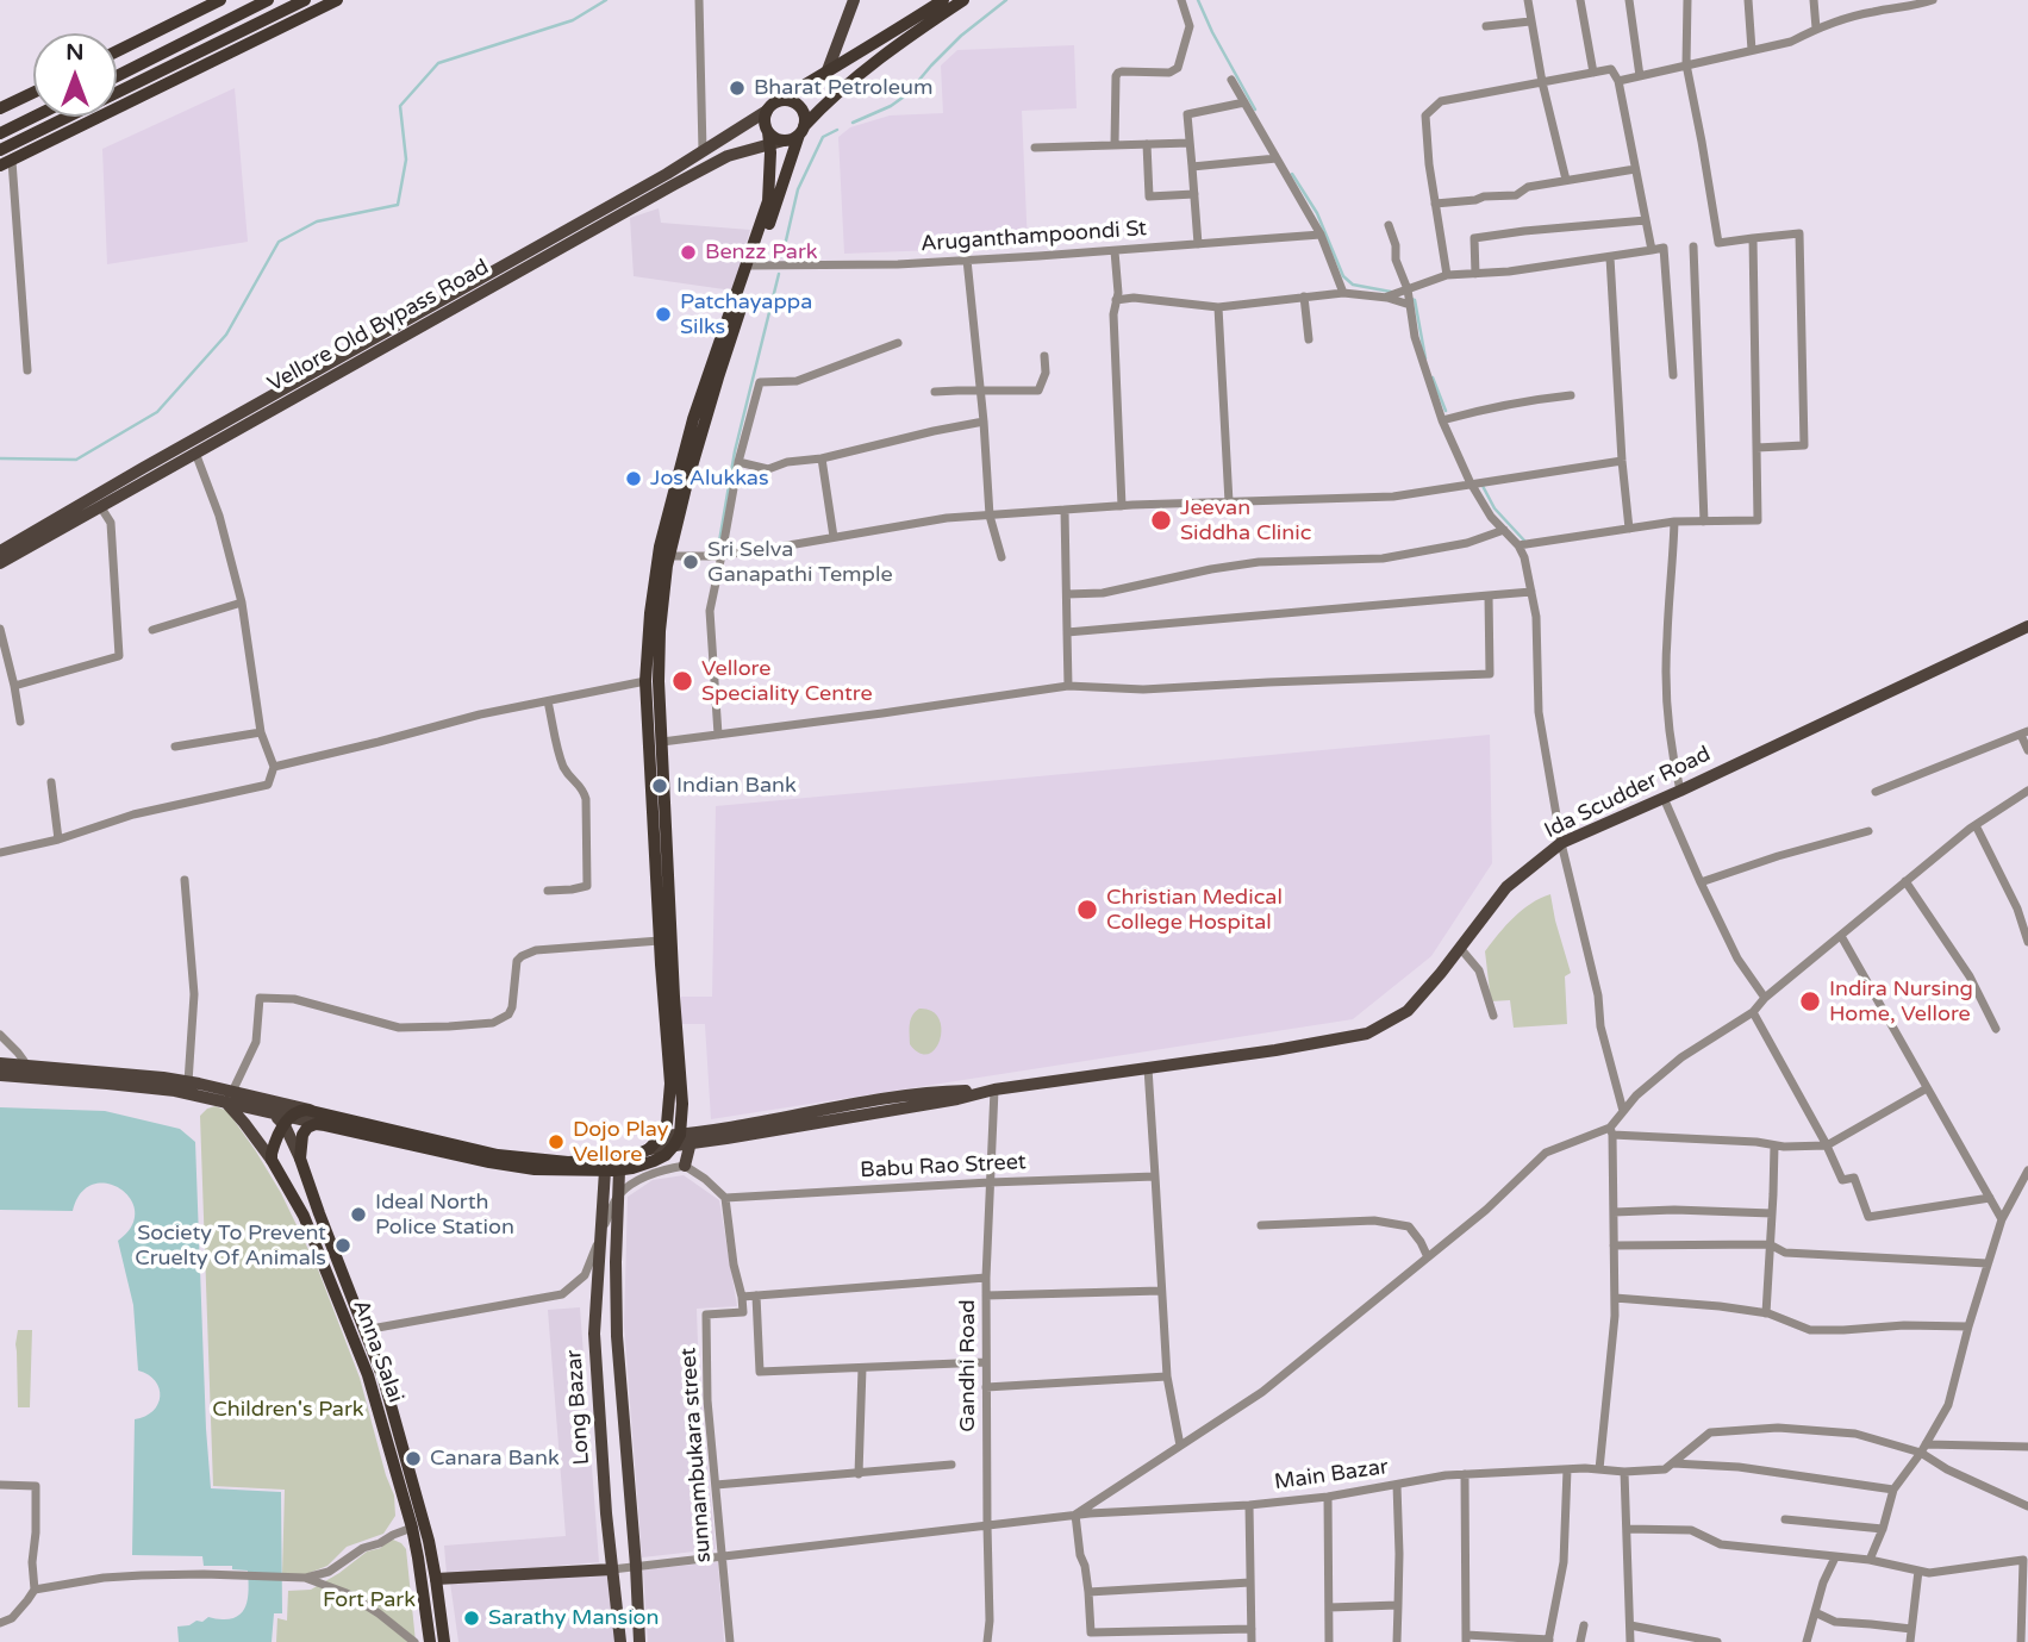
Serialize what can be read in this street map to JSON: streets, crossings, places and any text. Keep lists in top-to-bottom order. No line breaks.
{"streets":{"highway":["Anna Salai"],"main road":["Vellore Old Bypass Road","Ida Scudder Road","Long Bazar"],"street":["Aruganthampoondi St","Babu Rao Street","Gandhi Road","sunnambukara street","Main Bazar"]},"crossings":[["Ida Scudder Road","Gandhi Road"],["Babu Rao Street","Gandhi Road"],["Gandhi Road","sunnambukara street"],["Gandhi Road","Main Bazar"],["Long Bazar","Main Bazar"],["sunnambukara street","Main Bazar"]],"parks":["Children's Park","Fort Park"],"places":["Bharat Petroleum","Benzz Park","Patchayappa Silks","Jos Alukkas","Jeevan Siddha Clinic","Sri Selva Ganapathi Temple","Vellore Speciality Centre","Indian Bank","Christian Medical College Hospital","Indira Nursing Home, Vellore","Dojo Play Vellore","Ideal North Police Station","Society To Prevent Cruelty Of Animals","Canara Bank","Sarathy Mansion"],"north":"top"}
